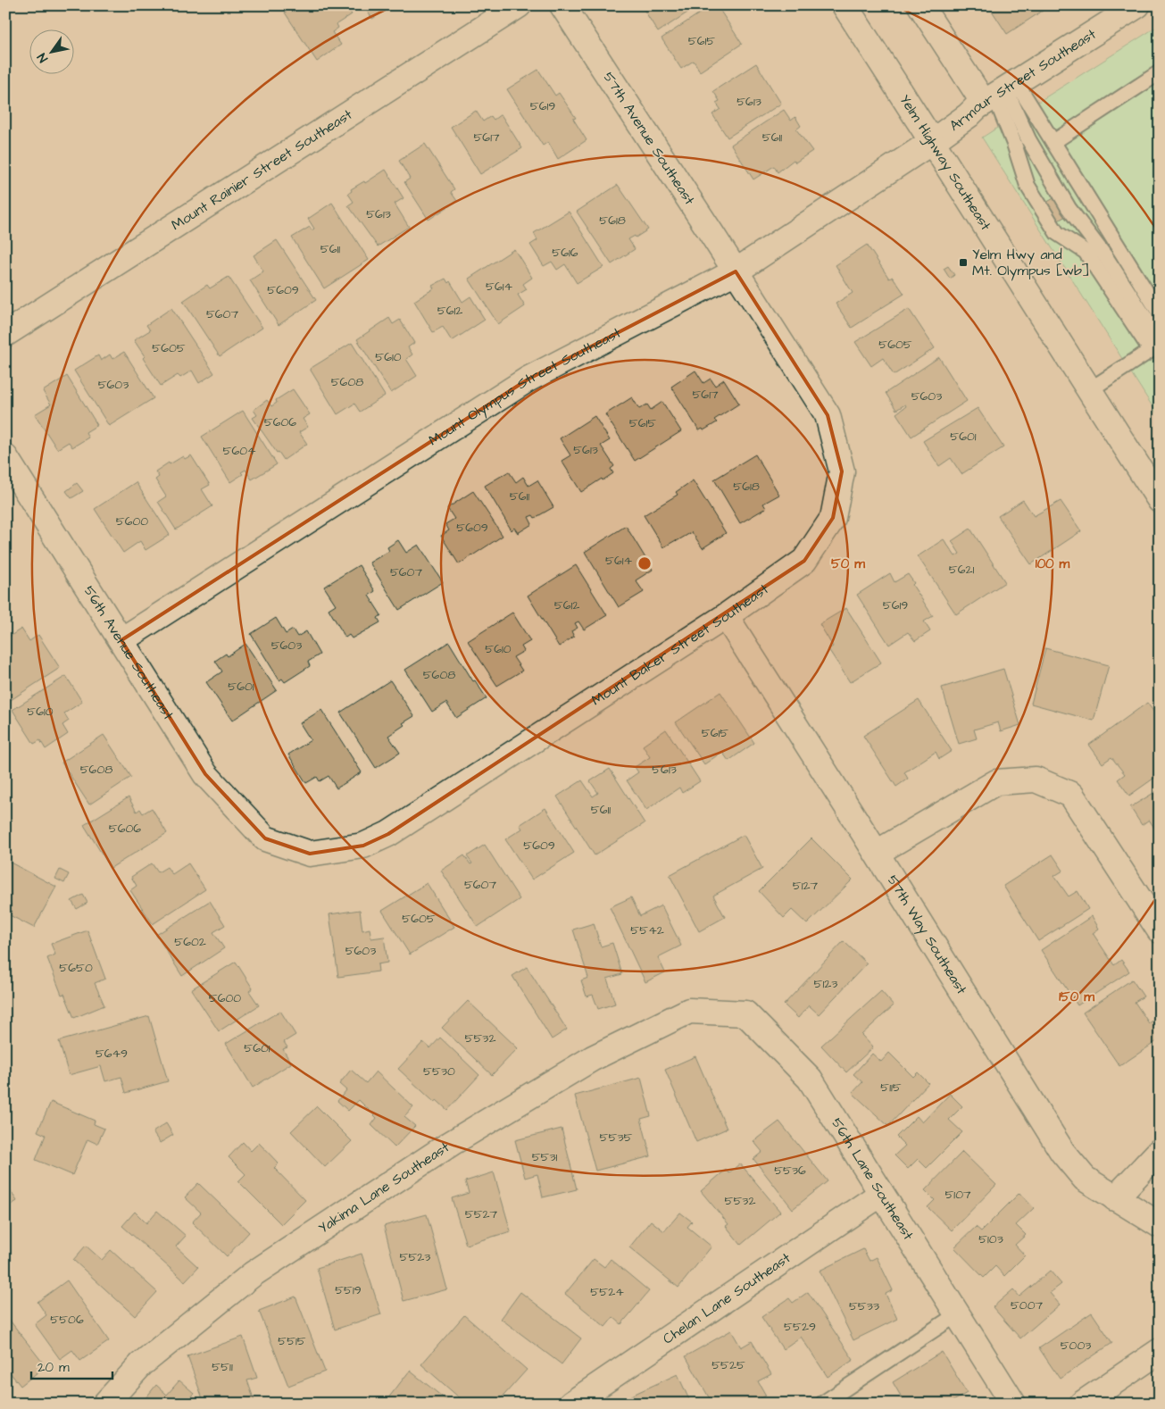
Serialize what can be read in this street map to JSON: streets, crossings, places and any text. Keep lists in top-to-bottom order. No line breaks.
{"streets":{"street":["Armour Street Southeast","57th Avenue Southeast","Yelm Highway Southeast","Mount Rainier Street Southeast","Mount Olympus Street Southeast","Mount Baker Street Southeast","56th Avenue Southeast","57th Way Southeast","56th Lane Southeast","Yakima Lane Southeast","Chelan Lane Southeast"]},"crossings":[["Armour Street Southeast","Yelm Highway Southeast"],["Armour Street Southeast","Mount Olympus Street Southeast"],["57th Avenue Southeast","Mount Olympus Street Southeast"],["57th Avenue Southeast","Mount Baker Street Southeast"],["Yelm Highway Southeast","Mount Olympus Street Southeast"],["Mount Olympus Street Southeast","Mount Baker Street Southeast"],["Mount Olympus Street Southeast","56th Avenue Southeast"],["Mount Baker Street Southeast","56th Avenue Southeast"],["Mount Baker Street Southeast","57th Way Southeast"],["56th Lane Southeast","Yakima Lane Southeast"],["56th Lane Southeast","Chelan Lane Southeast"]],"places":{"transit":["Yelm Hwy and Mt. Olympus [wb]"]},"house_numbers":["5615","5613","5619","5617","5611","5613","5618","5611","5616","5614","5609","5612","5607","5605","5605","5610","5608","5603","5617","5603","5606","5615","5601","5613","5604","5618","5611","5600","5609","5614","5621","5607","5612","5619","5603","5610","5608","5601","5610","5615","5608","5613","5611","5606","5609","5607","5127","5605","5542","5602","5603","5650","5123","5600","5532","5601","5649","5530","5115","5535","5531","5536","5107","5532","5527","5103","5523","5519","5524","5007","5533","5506","5529","5515","5003","5525","5511"],"scale_bar":"20 m","north":"bottom left","rings":["50 m","100 m","150 m"]}
